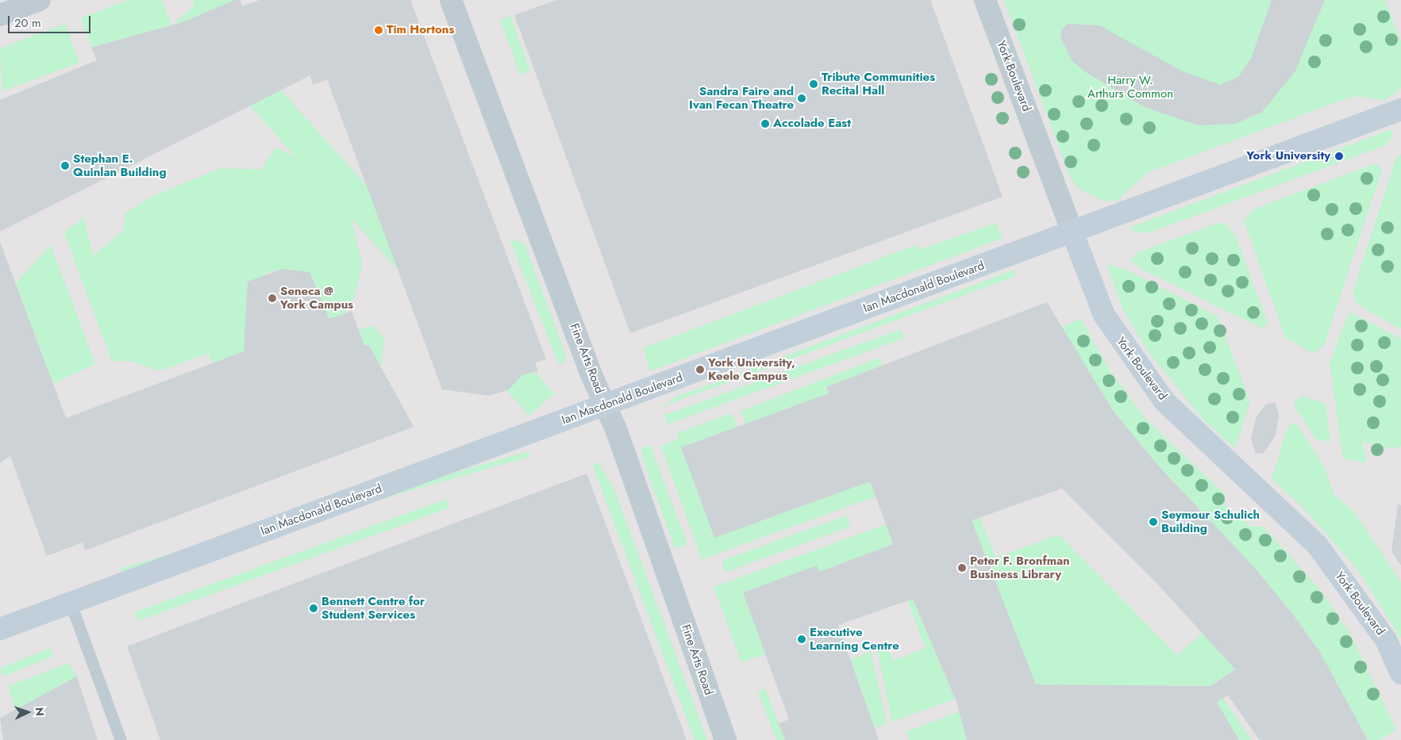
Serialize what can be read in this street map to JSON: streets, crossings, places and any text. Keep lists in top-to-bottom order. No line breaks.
{"streets":{"street":["York Boulevard","Ian Macdonald Boulevard","Fine Arts Road"]},"crossings":[["York Boulevard","Ian Macdonald Boulevard"],["Ian Macdonald Boulevard","Fine Arts Road"]],"parks":["Harry W. Arthurs Common"],"places":["Tim Hortons","Tribute Communities Recital Hall","Sandra Faire and Ivan Fecan Theatre","Accolade East","York University","Stephan E. Quinlan Building","Seneca @ York Campus","York University, Keele Campus","Seymour Schulich Building","Peter F. Bronfman Business Library","Bennett Centre for Student Services","Executive Learning Centre"],"scale_bar":"20 m","north":"right"}
